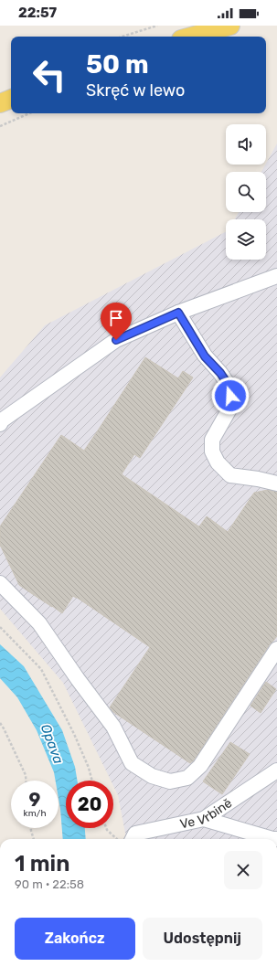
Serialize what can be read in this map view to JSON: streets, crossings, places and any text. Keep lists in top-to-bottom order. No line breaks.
{"streets":{"street":["Ve Vrbině"]},"water":["Opava"],"page":{"status":"22:57","turn":["50 m","Skręć w lewo"],"speed":"9 km/h","limit":"20","heading":["1 min","90 m · 22:58"],"buttons":["Zakończ","Udostępnij"]}}
